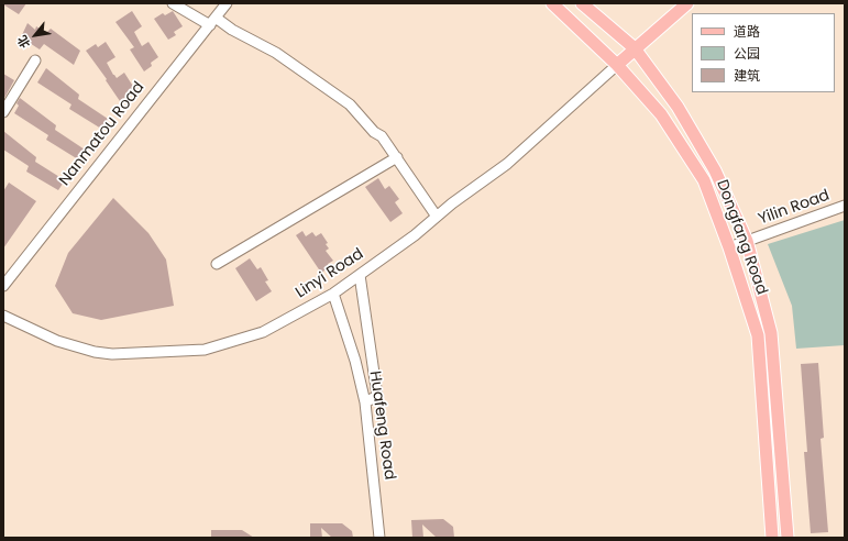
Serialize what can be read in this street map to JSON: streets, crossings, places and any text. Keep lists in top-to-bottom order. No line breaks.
{"streets":{"main road":["Dongfang Road"],"street":["Nanmatou Road","Yilin Road","Linyi Road","Huafeng Road"]},"crossings":[["Yilin Road","Dongfang Road"],["Dongfang Road","Linyi Road"],["Linyi Road","Huafeng Road"]],"legend":["道路","公园","建筑"],"north":"bottom left"}
